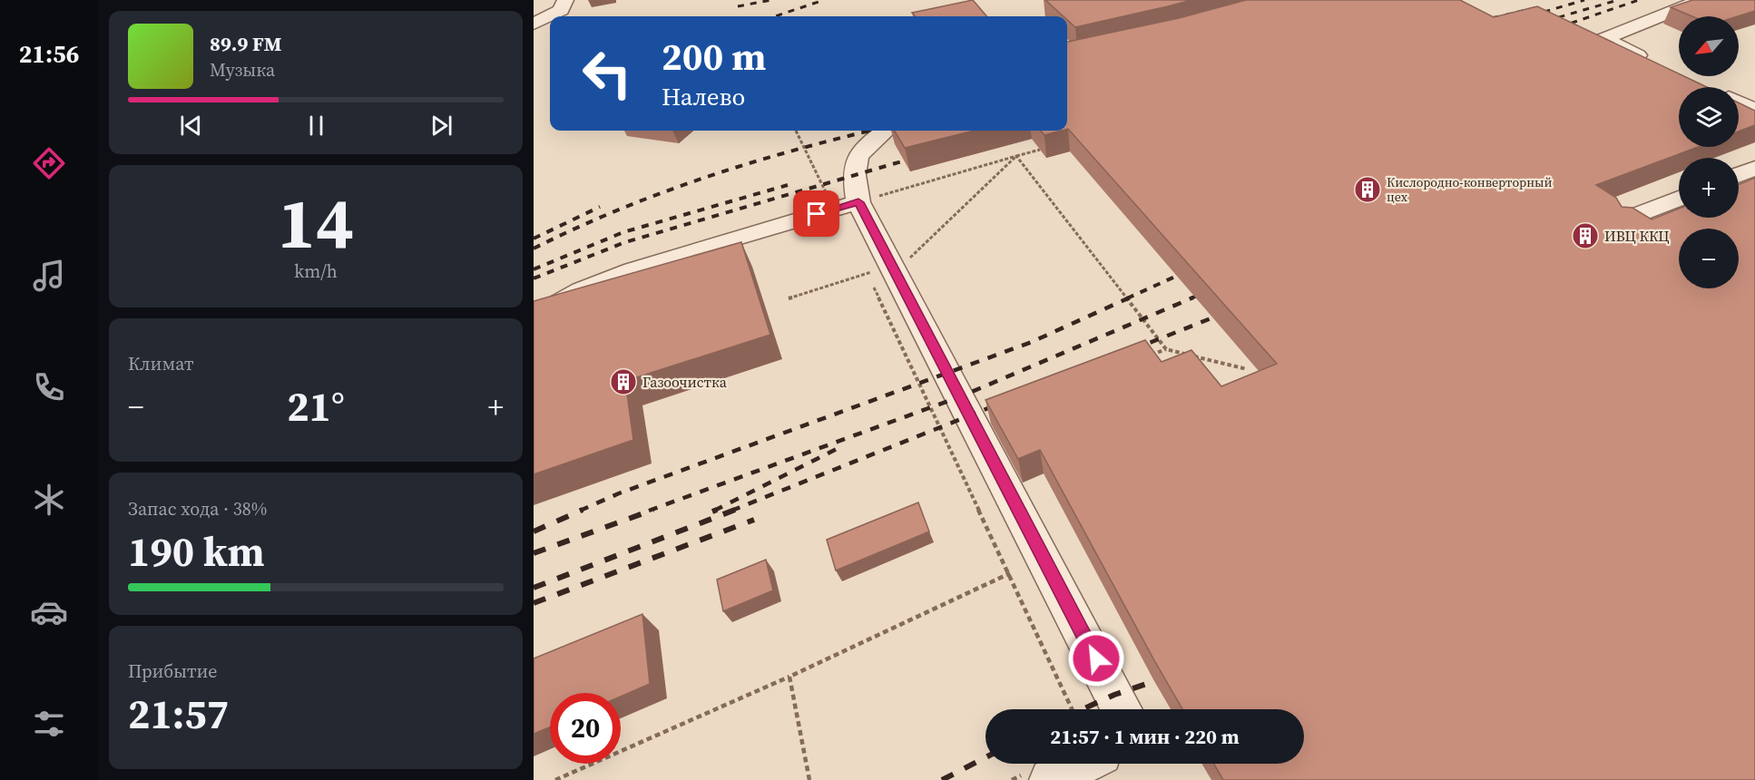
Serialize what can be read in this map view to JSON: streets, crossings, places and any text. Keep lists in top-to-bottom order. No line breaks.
{"places":{"building":["Кислородно-конверторный цех","ИВЦ ККЦ","Газоочистка"]},"north":"bottom left","page":{"tabs":"21:56","map_buttons":["+","−"],"turn":["200 m","Налево"],"song":["89.9 FM","Музыка"],"tile":[["14","km/h"],"Климат",["Запас хода · 38%","190 km"],["Прибытие","21:57"]],"heat":["−","21°","+"],"limit":"20","trip":"21:57 · 1 мин · 220 m"}}
